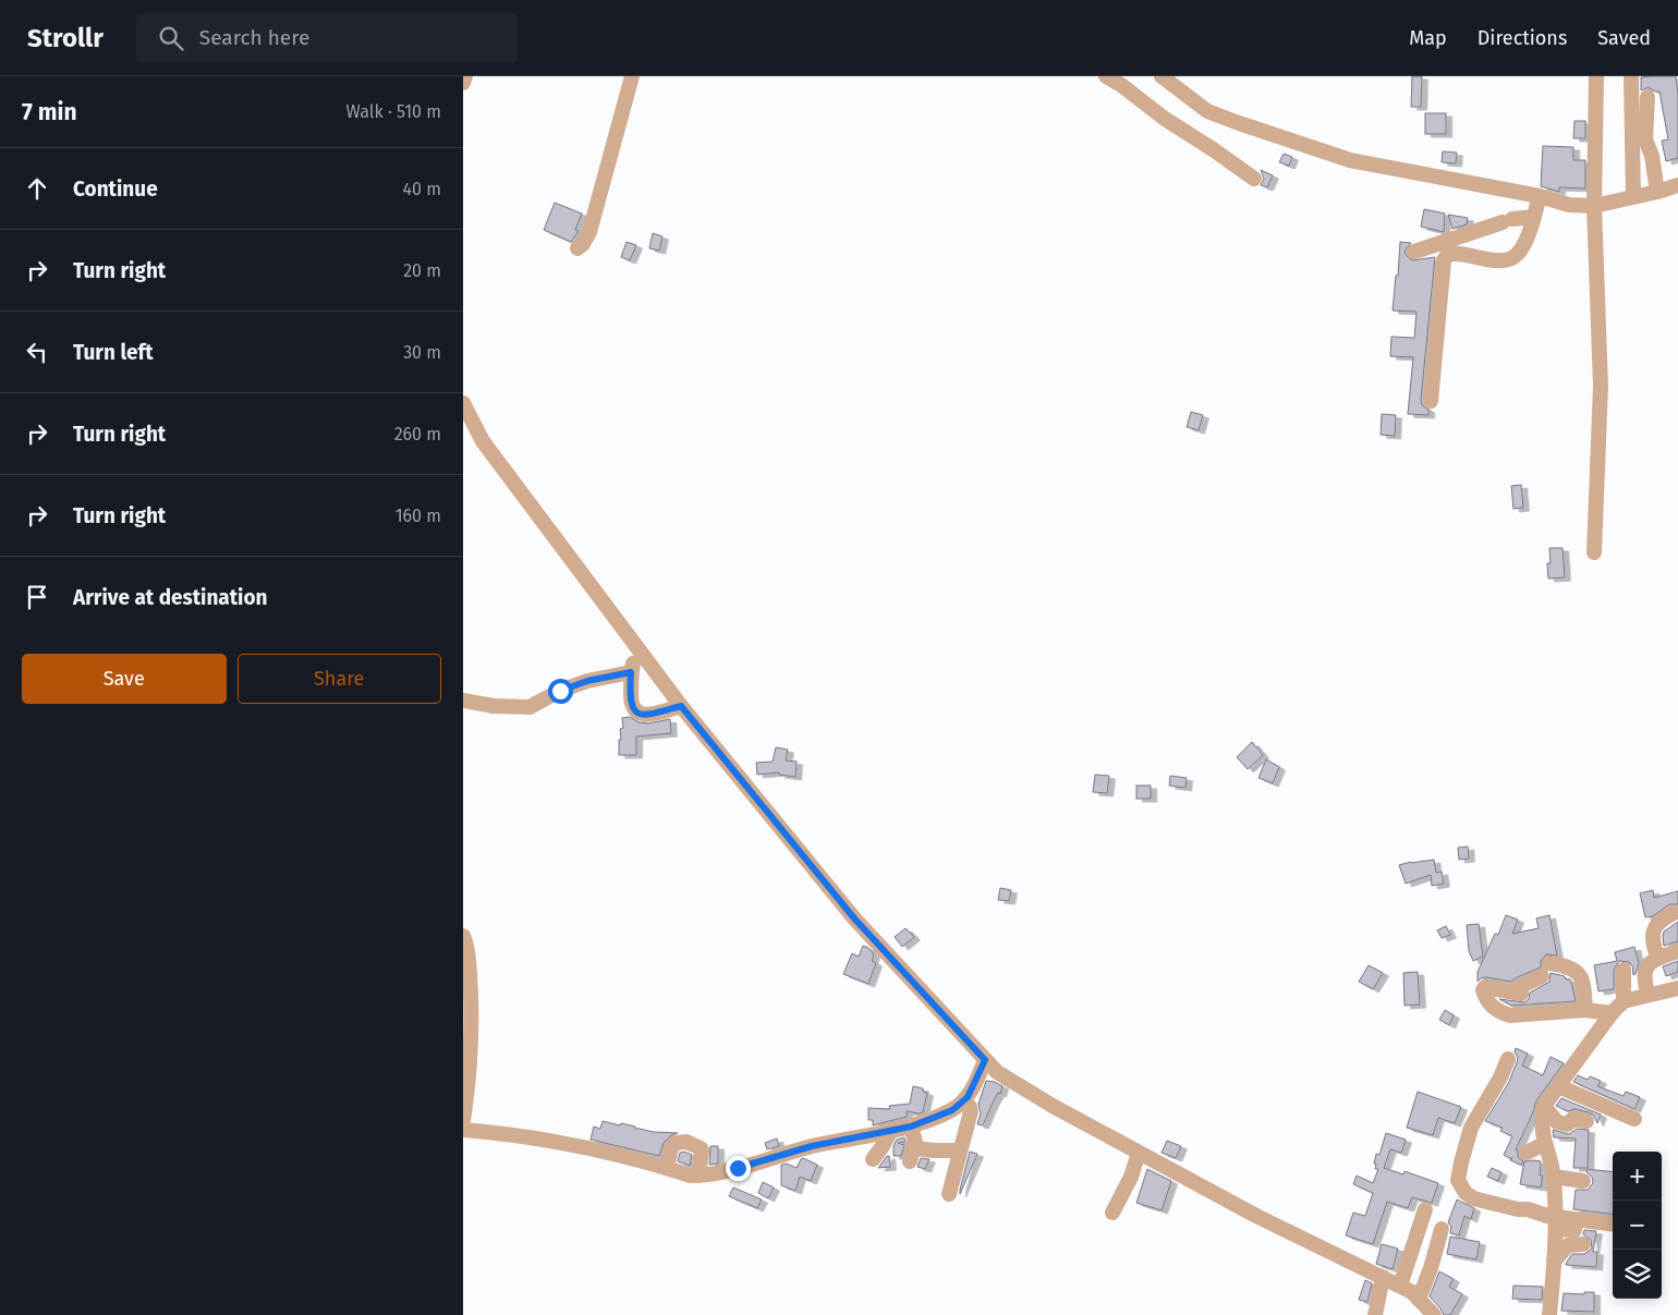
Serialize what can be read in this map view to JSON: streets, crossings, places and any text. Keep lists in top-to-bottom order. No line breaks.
{"page":{"header":"Strollr","search":"Search here","nav":["Map","Directions","Saved"],"heading":["7 min","Walk · 510 m"],"list":[["Continue","40 m"],["Turn right","20 m"],["Turn left","30 m"],["Turn right","260 m"],["Turn right","160 m"],"Arrive at destination"],"buttons":["Save","Share"],"map_buttons":["+","−"]}}
